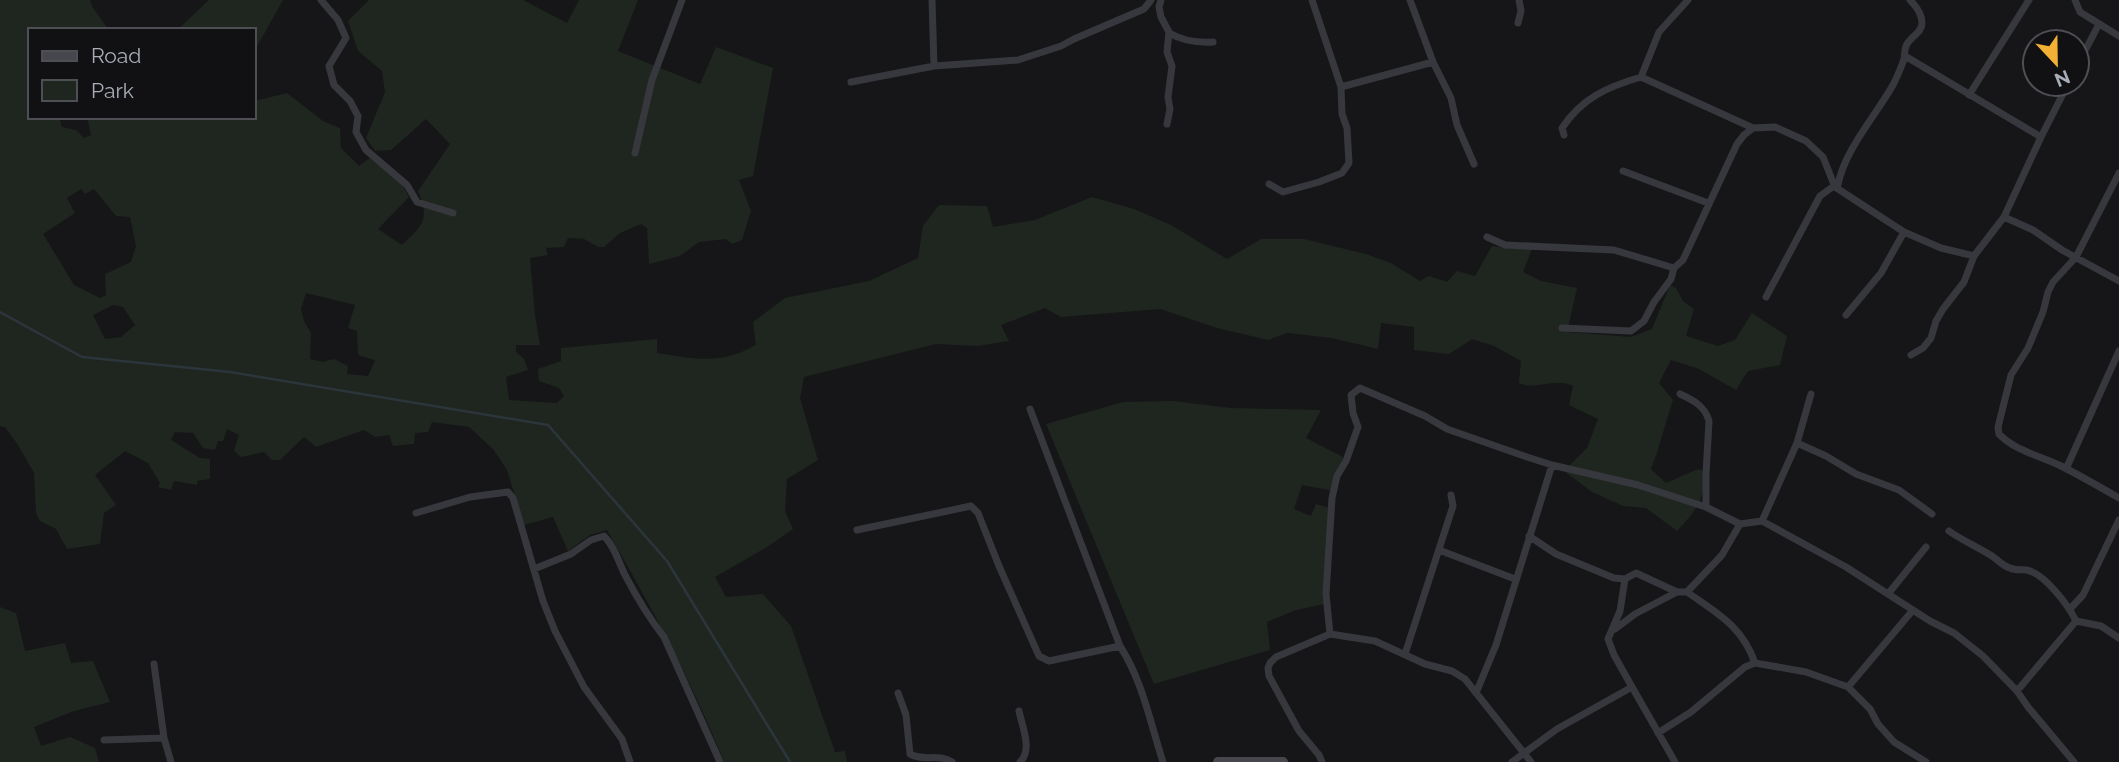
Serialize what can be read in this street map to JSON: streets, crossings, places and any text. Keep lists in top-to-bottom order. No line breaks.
{"legend":["Road","Park"],"north":"bottom"}
